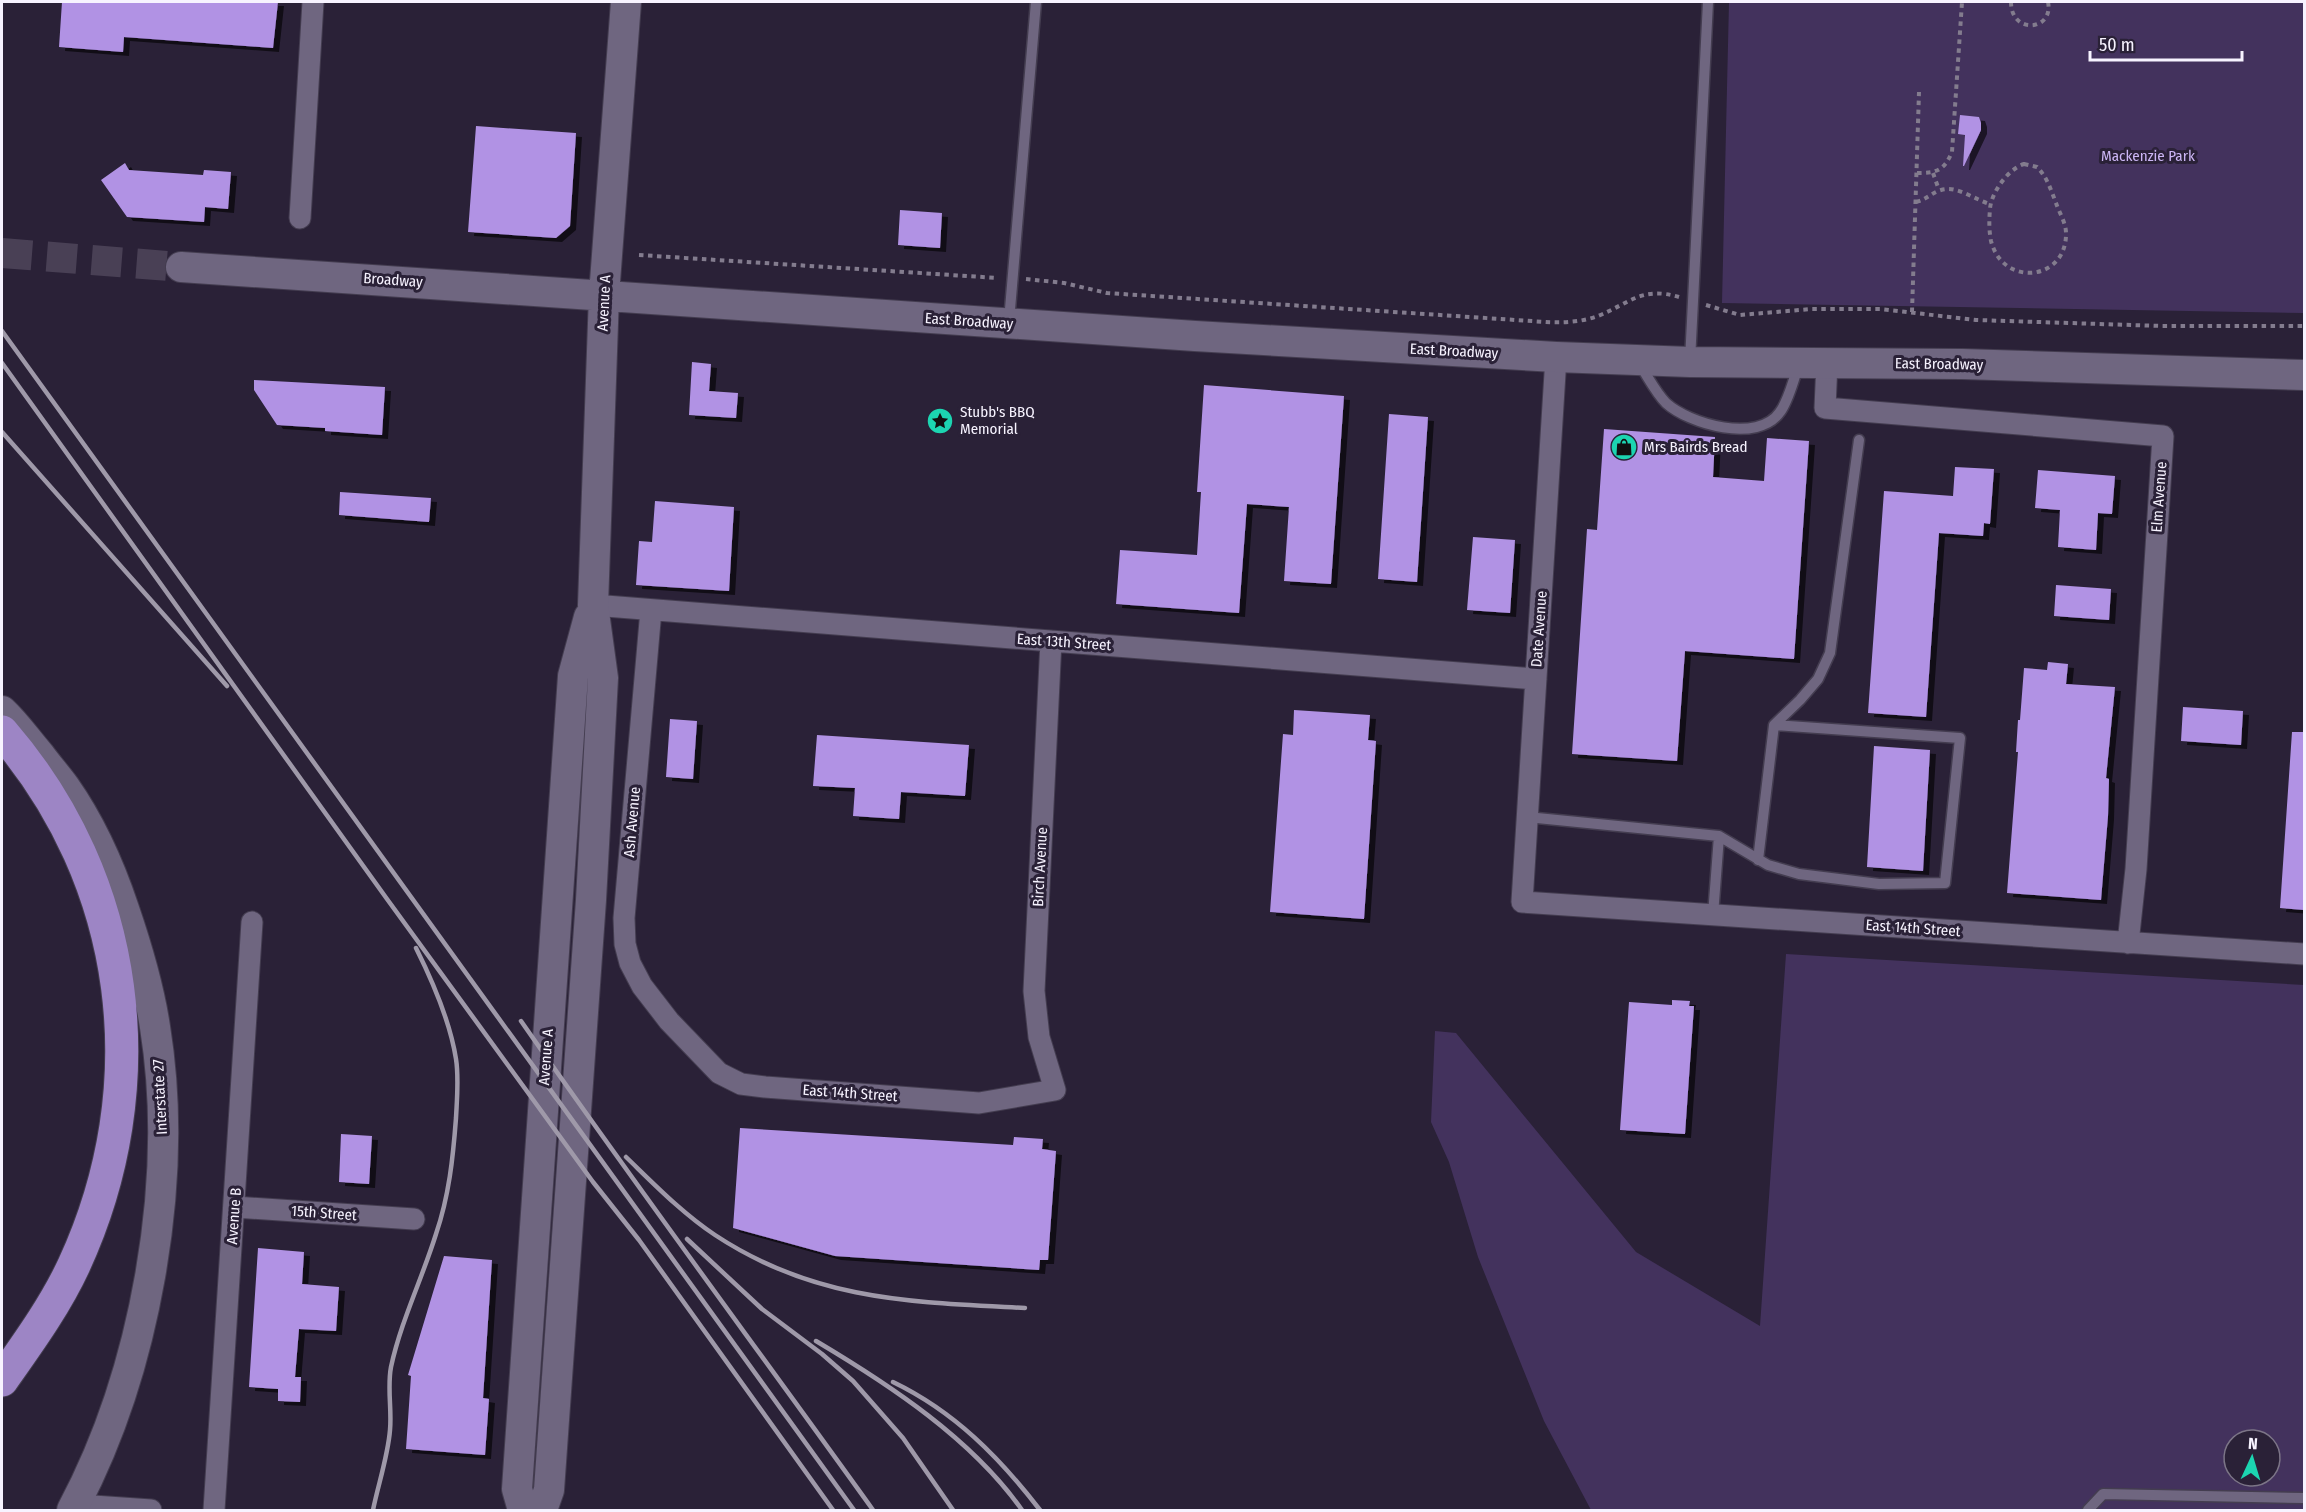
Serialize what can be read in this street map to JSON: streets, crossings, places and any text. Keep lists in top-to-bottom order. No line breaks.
{"streets":{"main road":["Broadway","Avenue A","East Broadway","Interstate 27"],"street":["Elm Avenue","Date Avenue","East 13th Street","Ash Avenue","Birch Avenue","East 14th Street","15th Street","Avenue B"]},"crossings":[["Broadway","Avenue A"],["Broadway","East Broadway"],["Avenue A","East Broadway"],["Avenue A","East 13th Street"],["East Broadway","Elm Avenue"],["East Broadway","Date Avenue"],["Elm Avenue","East 14th Street"],["Date Avenue","East 13th Street"],["Date Avenue","East 14th Street"],["East 13th Street","Ash Avenue"],["East 13th Street","Birch Avenue"],["Ash Avenue","East 14th Street"],["Birch Avenue","East 14th Street"],["15th Street","Avenue B"]],"parks":["Mackenzie Park"],"places":{"place":["Stubb's BBQ Memorial"],"shop":["Mrs Bairds Bread"]},"scale_bar":"50 m","north":"top"}
